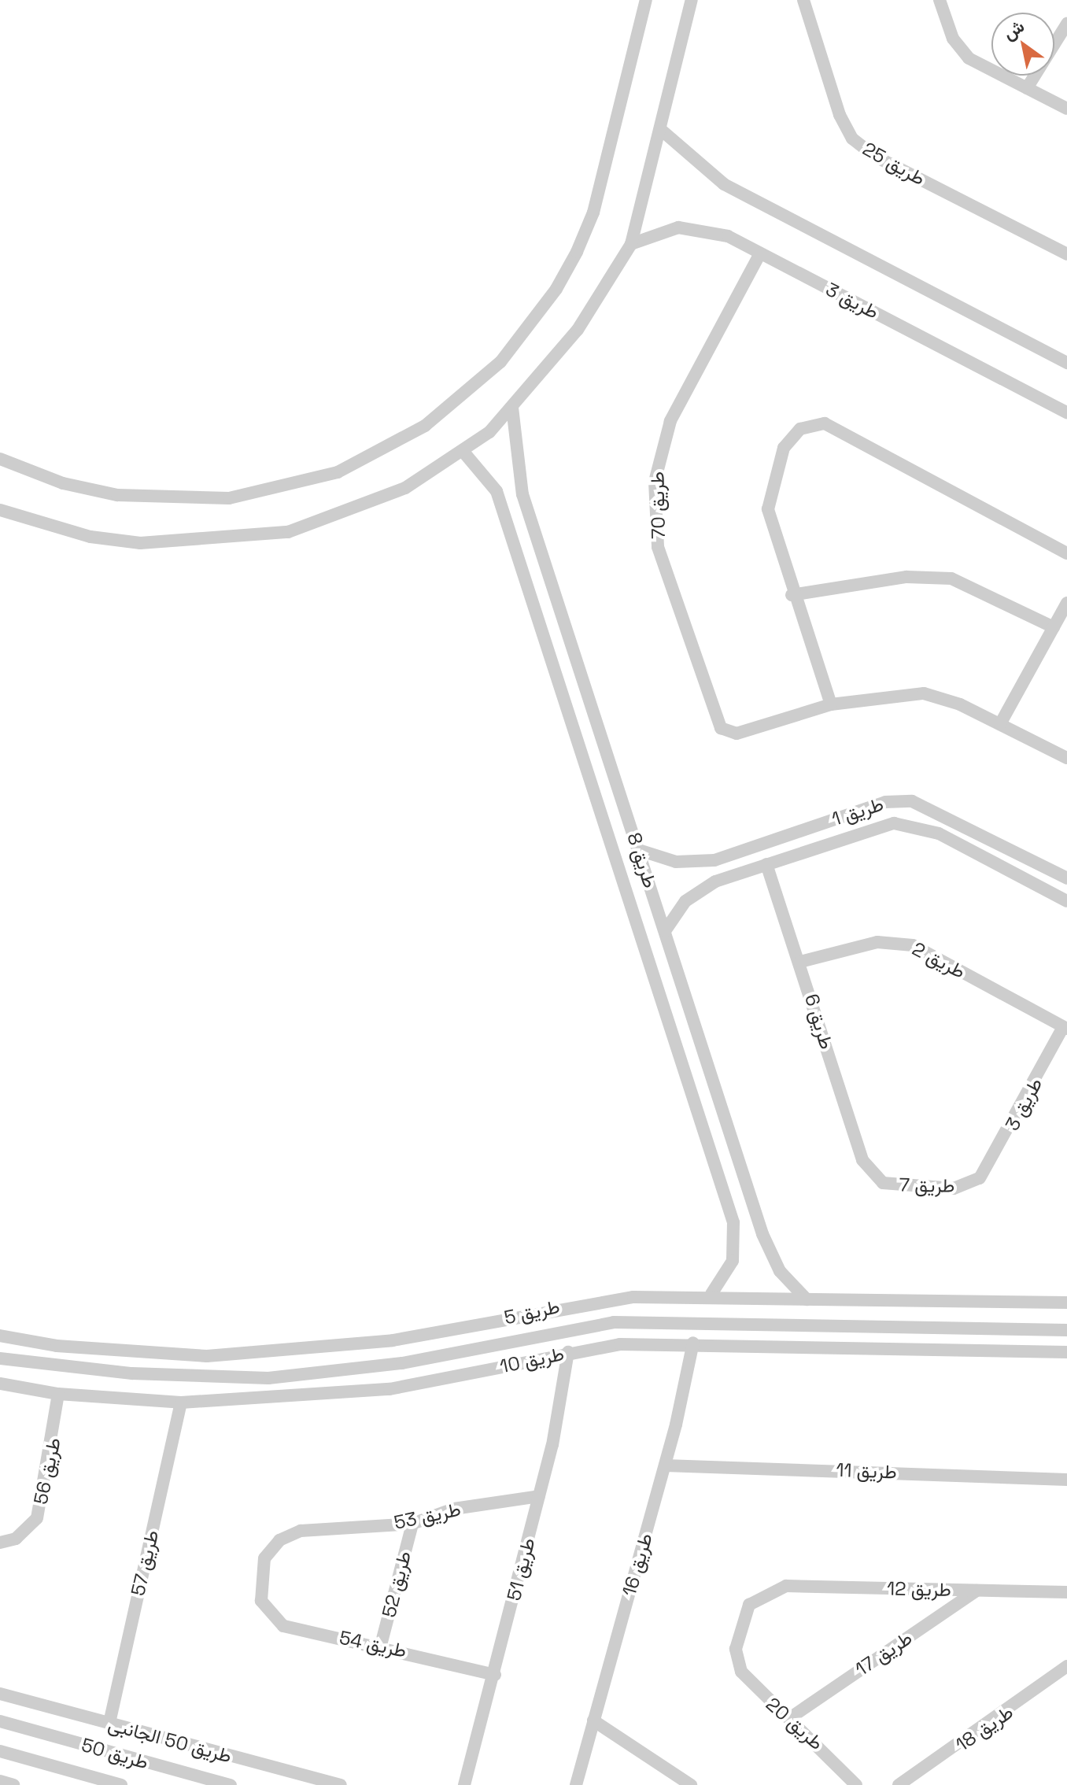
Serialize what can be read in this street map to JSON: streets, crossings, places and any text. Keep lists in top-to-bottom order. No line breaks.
{"streets":{"street":["طريق 25","طريق 3","طريق 70","طريق 1","طريق 8","طريق 2","طريق 6","طريق 7","طريق 5","طريق 10","طريق 56","طريق 11","طريق 53","طريق 57","طريق 16","طريق 51","طريق 52","طريق 12","طريق 54","طريق 17","طريق 20","طريق 18","طريق 50 الجانبى","طريق 50"]},"crossings":[["طريق 3","طريق 70"],["طريق 3","طريق 2"],["طريق 3","طريق 7"],["طريق 1","طريق 8"],["طريق 1","طريق 6"],["طريق 8","طريق 5"],["طريق 2","طريق 6"],["طريق 6","طريق 7"],["طريق 10","طريق 56"],["طريق 10","طريق 57"],["طريق 10","طريق 16"],["طريق 10","طريق 51"],["طريق 11","طريق 16"],["طريق 53","طريق 51"],["طريق 53","طريق 52"],["طريق 53","طريق 54"],["طريق 57","طريق 50 الجانبى"],["طريق 51","طريق 54"],["طريق 52","طريق 54"],["طريق 12","طريق 17"],["طريق 12","طريق 20"],["طريق 17","طريق 20"]],"north":"top left"}
